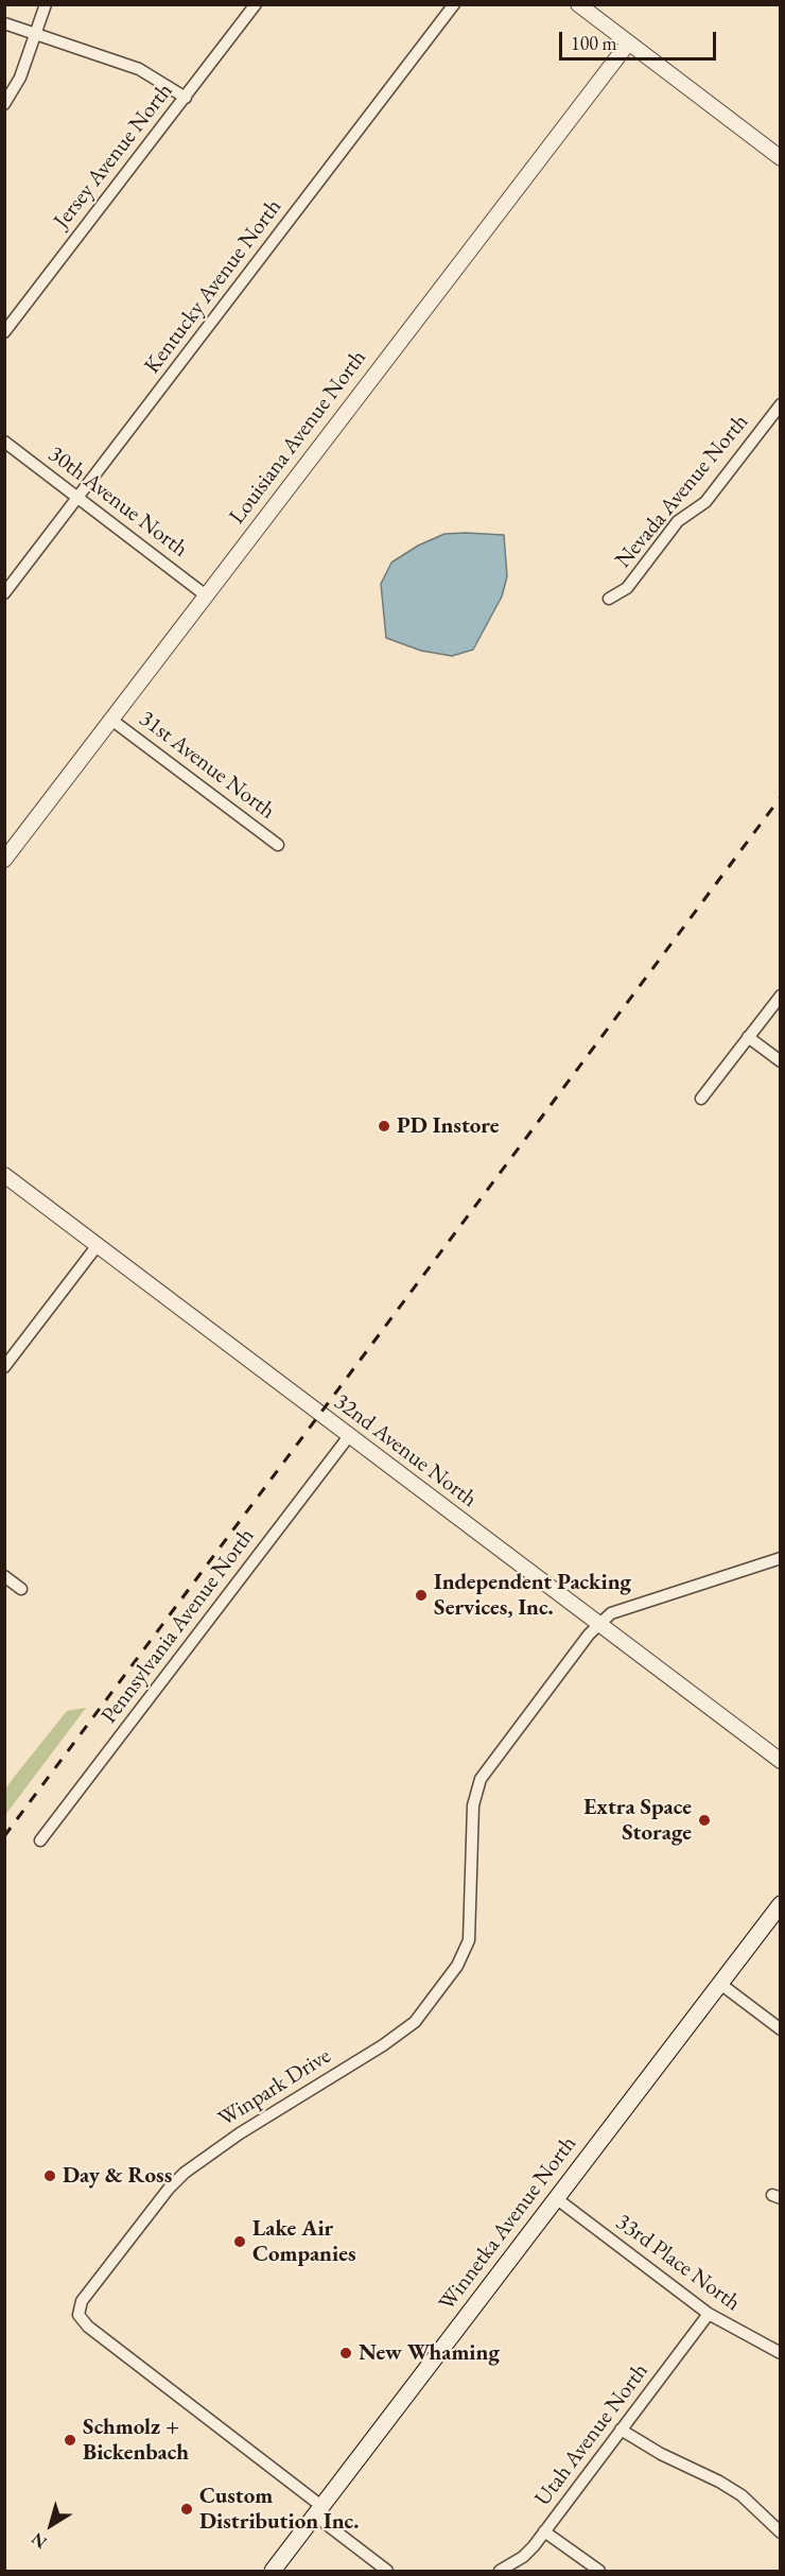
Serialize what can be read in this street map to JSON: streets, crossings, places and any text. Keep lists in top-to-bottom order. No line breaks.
{"streets":{"main road":["Winnetka Avenue North"],"street":["Jersey Avenue North","Kentucky Avenue North","Louisiana Avenue North","Nevada Avenue North","30th Avenue North","31st Avenue North","32nd Avenue North","Pennsylvania Avenue North","Winpark Drive","33rd Place North","Utah Avenue North"]},"crossings":[["Kentucky Avenue North","30th Avenue North"],["Louisiana Avenue North","30th Avenue North"],["Louisiana Avenue North","31st Avenue North"],["32nd Avenue North","Pennsylvania Avenue North"],["32nd Avenue North","Winpark Drive"],["Winpark Drive","Winnetka Avenue North"],["Winnetka Avenue North","33rd Place North"],["33rd Place North","Utah Avenue North"]],"places":["PD Instore","Independent Packing Services, Inc.","Extra Space Storage","Day & Ross","Lake Air Companies","New Whaming","Schmolz + Bickenbach","Custom Distribution Inc."],"scale_bar":"100 m","north":"bottom left"}
